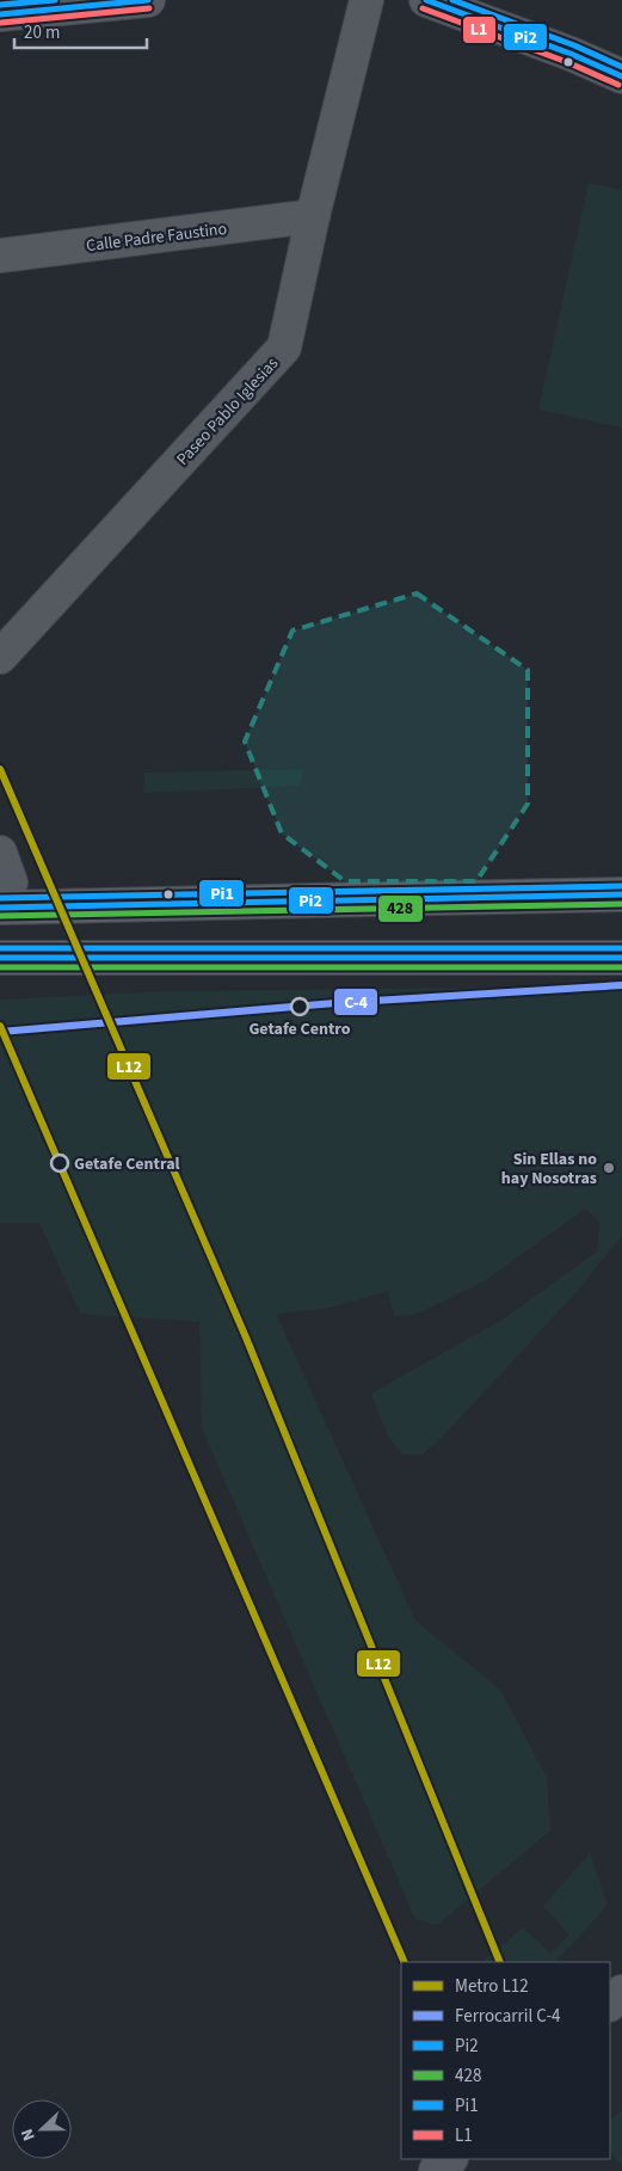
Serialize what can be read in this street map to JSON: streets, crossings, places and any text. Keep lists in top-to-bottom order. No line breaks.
{"streets":{"street":["Calle Padre Faustino","Paseo Pablo Iglesias"]},"crossings":[["Calle Padre Faustino","Paseo Pablo Iglesias"]],"places":["Getafe Centro","Getafe Central","Sin Ellas no hay Nosotras"],"lines":["transit line Pi2","transit line Pi1","transit line L1","metro line L12","transit line 428","rail line C-4"],"legend":["Metro L12","Ferrocarril C-4","Pi2","428","Pi1","L1"],"scale_bar":"20 m","north":"left"}
